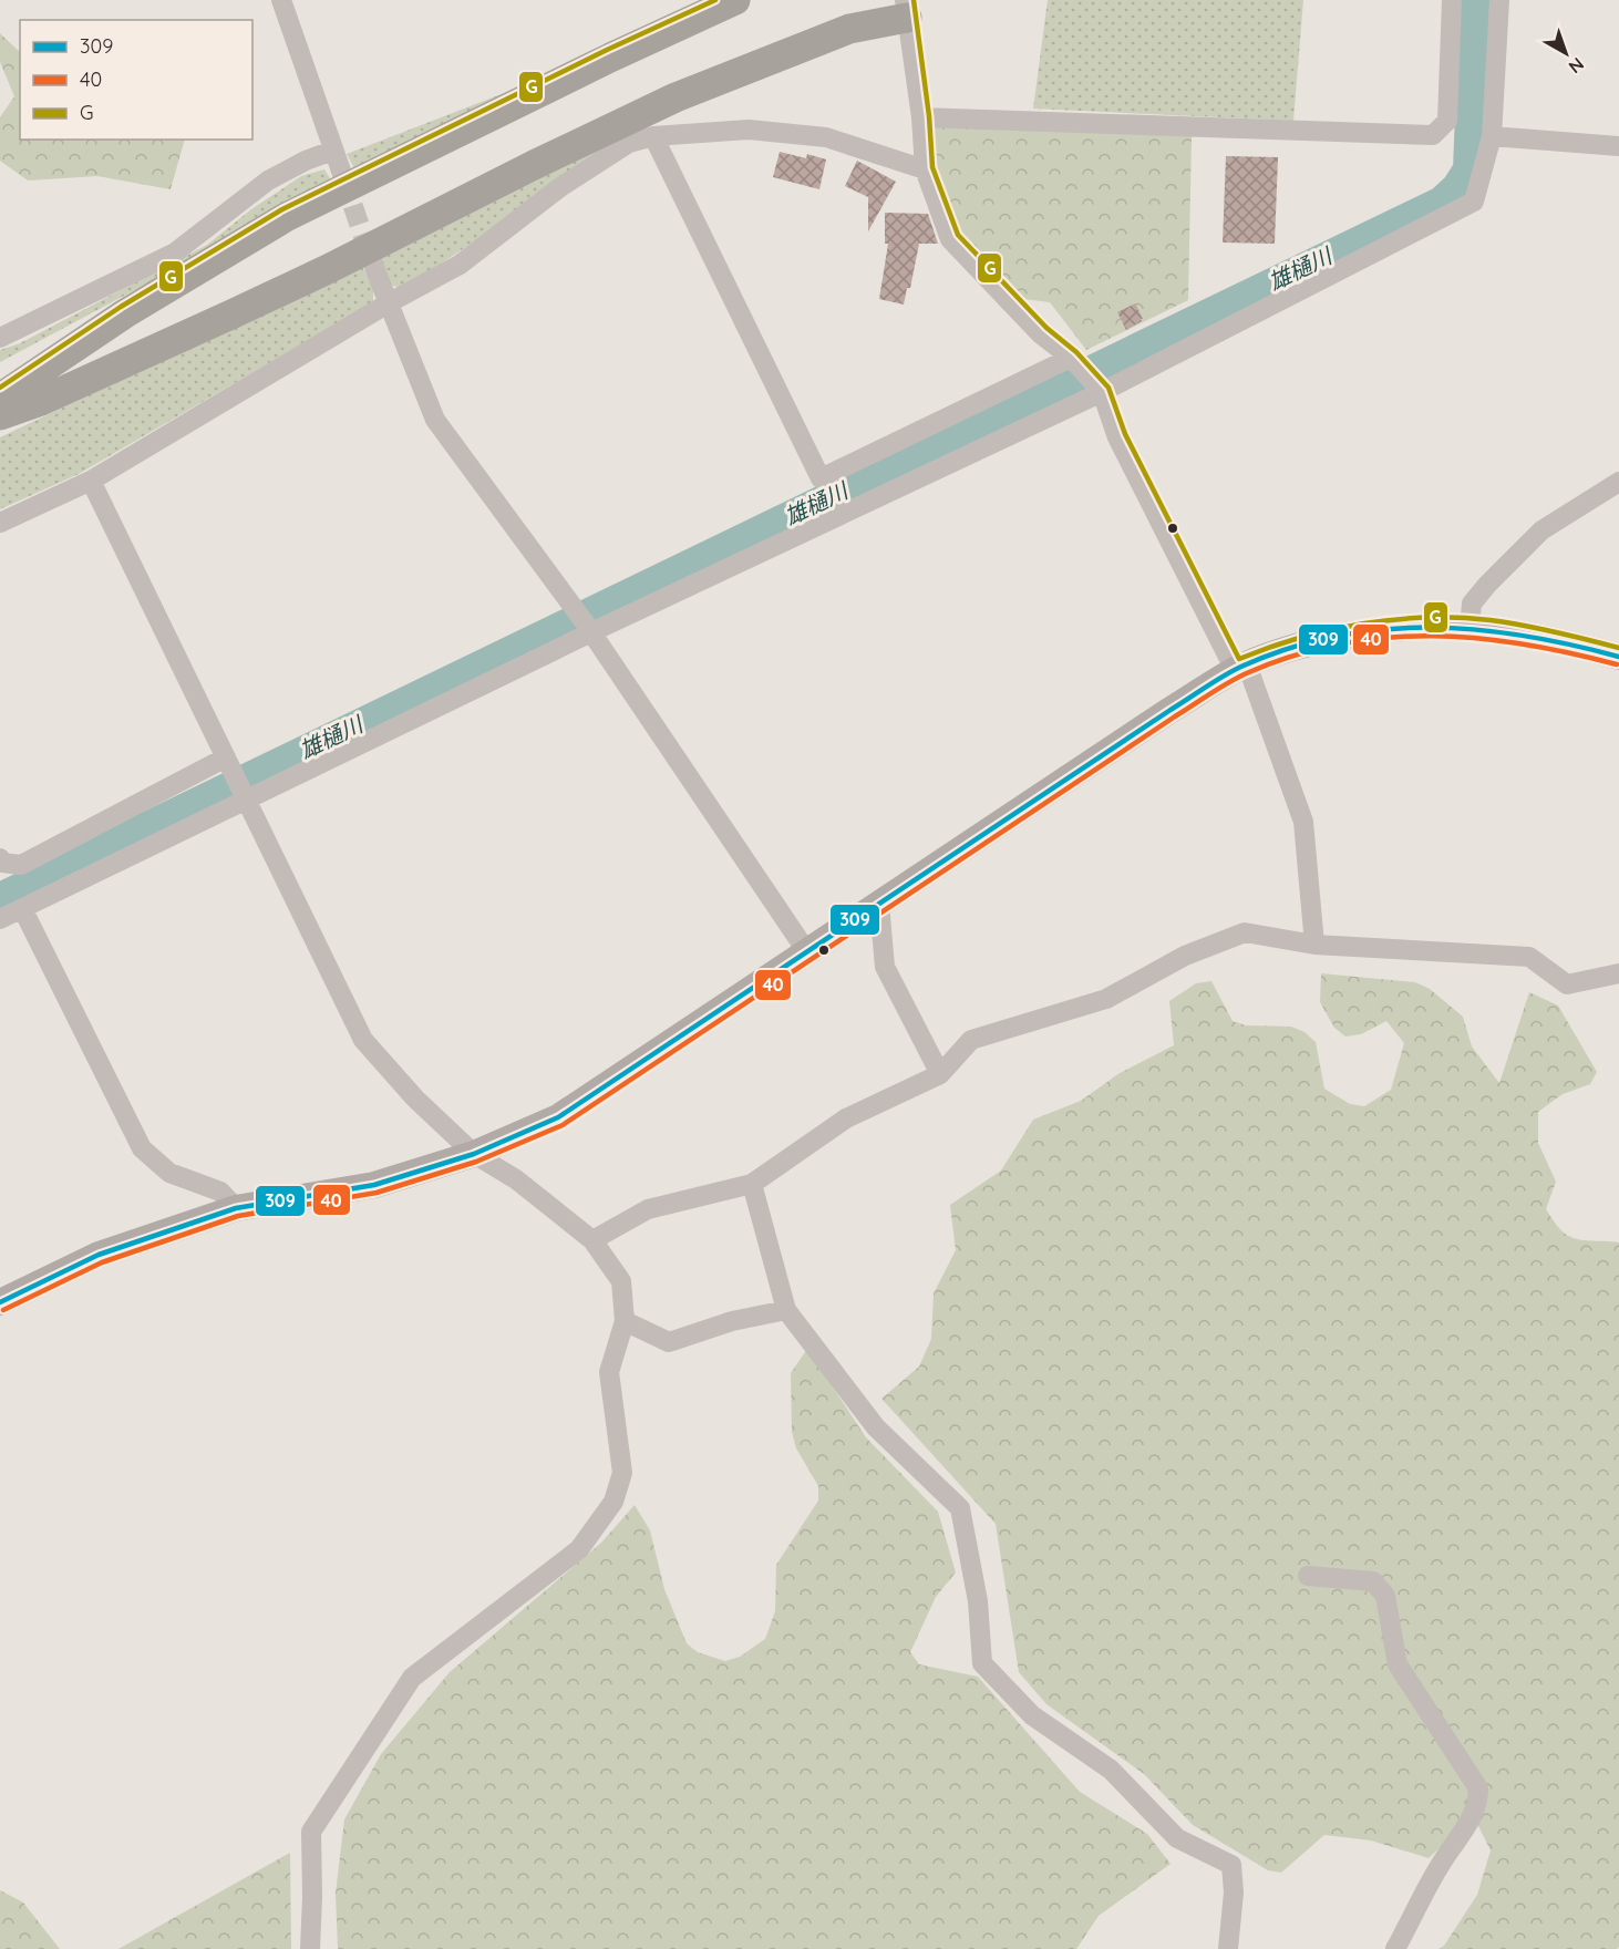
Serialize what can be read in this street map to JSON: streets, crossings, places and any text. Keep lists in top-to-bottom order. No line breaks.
{"water":["雄樋川"],"lines":["transit line G","transit line 309","transit line 40"],"legend":["309","40","G"],"north":"bottom right"}
